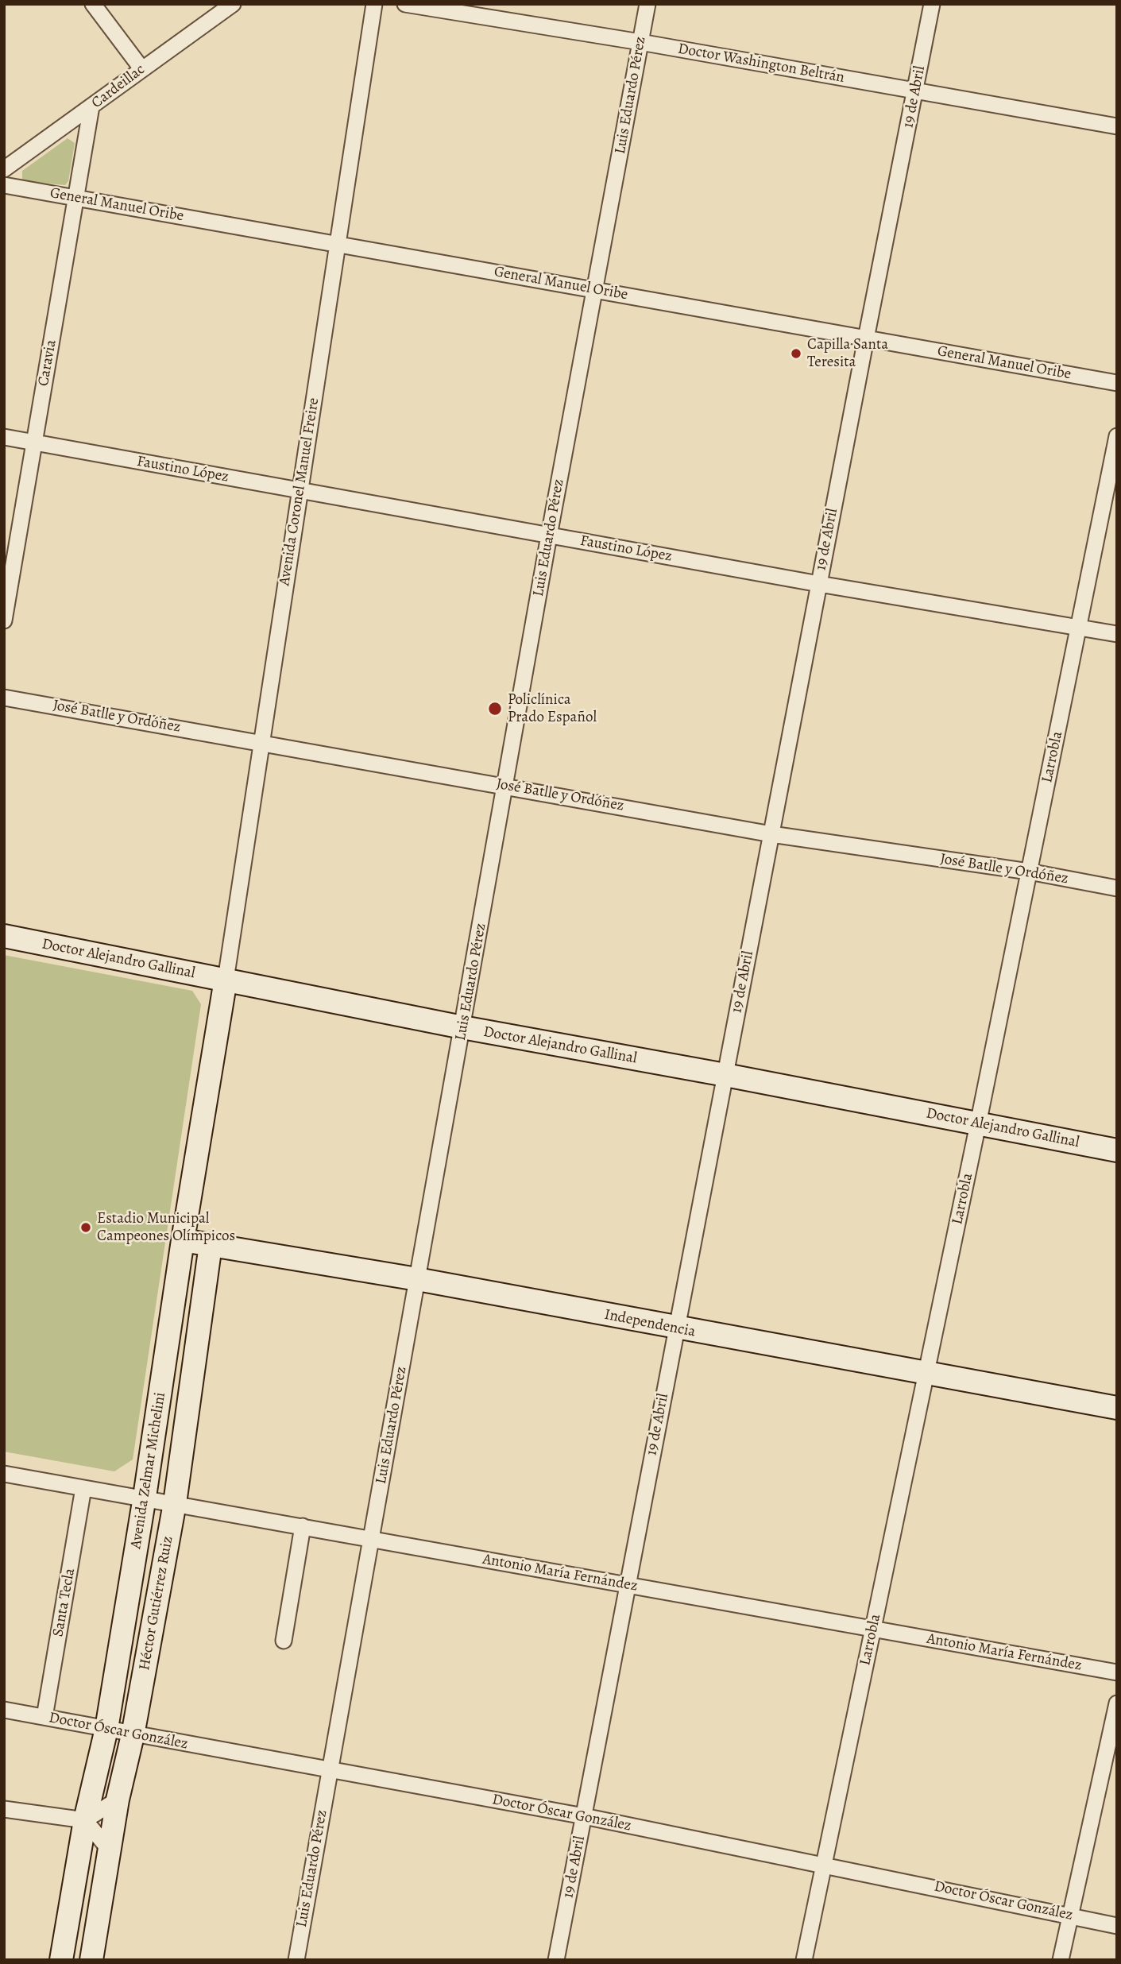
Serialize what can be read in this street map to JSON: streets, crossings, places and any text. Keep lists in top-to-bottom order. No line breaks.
{"streets":{"street":["Doctor Washington Beltrán","Cardeillac","Luis Eduardo Pérez","19 de Abril","General Manuel Oribe","Caravia","Faustino López","Avenida Coronel Manuel Freire","José Batlle y Ordóñez","Larrobla","Doctor Alejandro Gallinal","Independencia","Avenida Zelmar Michelini","Antonio María Fernández","Santa Tecla","Héctor Gutiérrez Ruiz","Doctor Óscar González"]},"crossings":[["Doctor Washington Beltrán","Luis Eduardo Pérez"],["Doctor Washington Beltrán","19 de Abril"],["Cardeillac","Caravia"],["Luis Eduardo Pérez","General Manuel Oribe"],["Luis Eduardo Pérez","Faustino López"],["Luis Eduardo Pérez","José Batlle y Ordóñez"],["Luis Eduardo Pérez","Doctor Alejandro Gallinal"],["Luis Eduardo Pérez","Independencia"],["Luis Eduardo Pérez","Antonio María Fernández"],["Luis Eduardo Pérez","Doctor Óscar González"],["19 de Abril","General Manuel Oribe"],["19 de Abril","Faustino López"],["19 de Abril","José Batlle y Ordóñez"],["19 de Abril","Doctor Alejandro Gallinal"],["19 de Abril","Independencia"],["19 de Abril","Antonio María Fernández"],["19 de Abril","Doctor Óscar González"],["General Manuel Oribe","Caravia"],["General Manuel Oribe","Avenida Coronel Manuel Freire"],["Caravia","Faustino López"],["Faustino López","Avenida Coronel Manuel Freire"],["Faustino López","Larrobla"],["Avenida Coronel Manuel Freire","José Batlle y Ordóñez"],["Avenida Coronel Manuel Freire","Doctor Alejandro Gallinal"],["Avenida Coronel Manuel Freire","Avenida Zelmar Michelini"],["José Batlle y Ordóñez","Larrobla"],["Larrobla","Doctor Alejandro Gallinal"],["Larrobla","Independencia"],["Larrobla","Antonio María Fernández"],["Larrobla","Doctor Óscar González"],["Doctor Alejandro Gallinal","Avenida Zelmar Michelini"],["Independencia","Avenida Zelmar Michelini"],["Independencia","Héctor Gutiérrez Ruiz"],["Avenida Zelmar Michelini","Antonio María Fernández"],["Avenida Zelmar Michelini","Doctor Óscar González"],["Antonio María Fernández","Santa Tecla"],["Antonio María Fernández","Héctor Gutiérrez Ruiz"],["Santa Tecla","Doctor Óscar González"],["Héctor Gutiérrez Ruiz","Doctor Óscar González"]],"places":["Capilla Santa Teresita","Policlínica Prado Español","Estadio Municipal Campeones Olímpicos"]}
